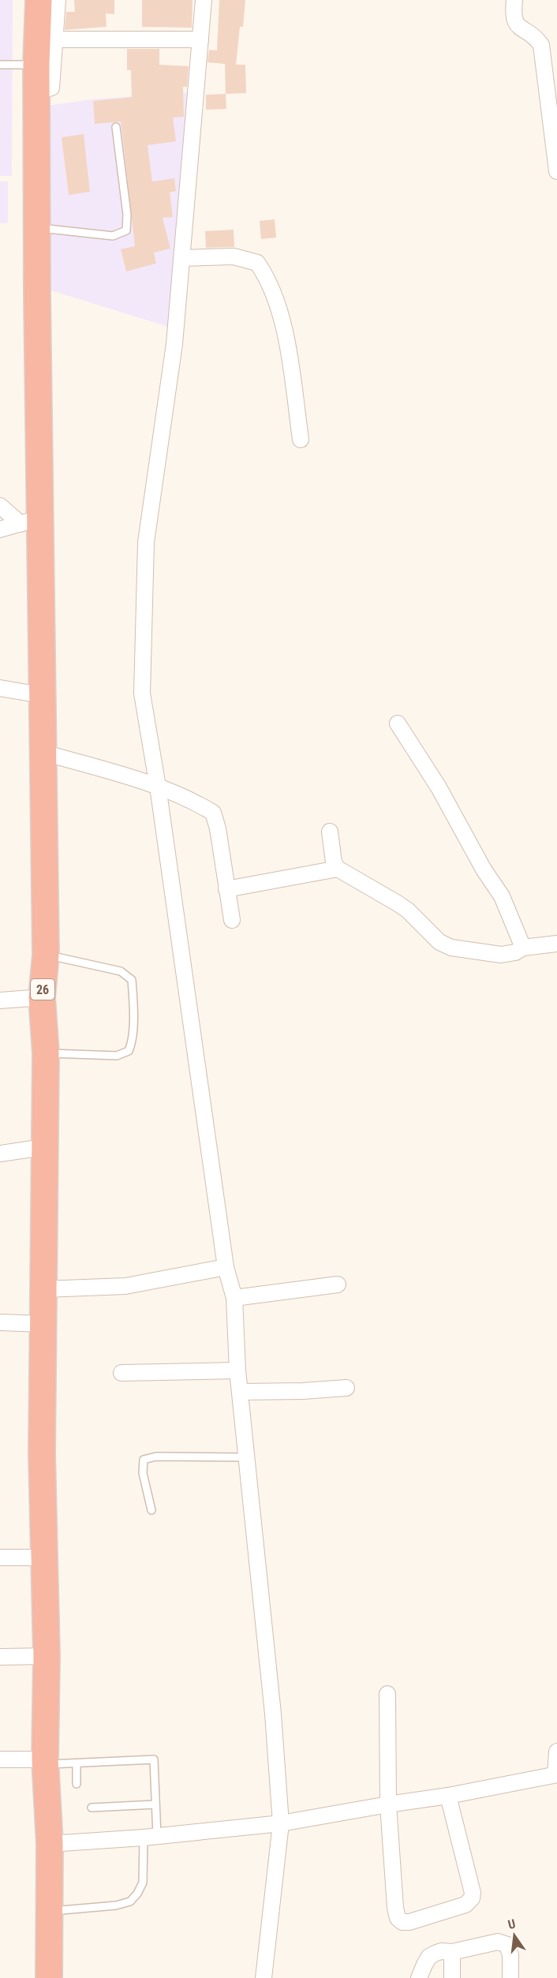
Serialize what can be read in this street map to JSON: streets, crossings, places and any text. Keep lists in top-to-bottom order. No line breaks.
{"streets":{"highway":["26"]},"north":"top"}
